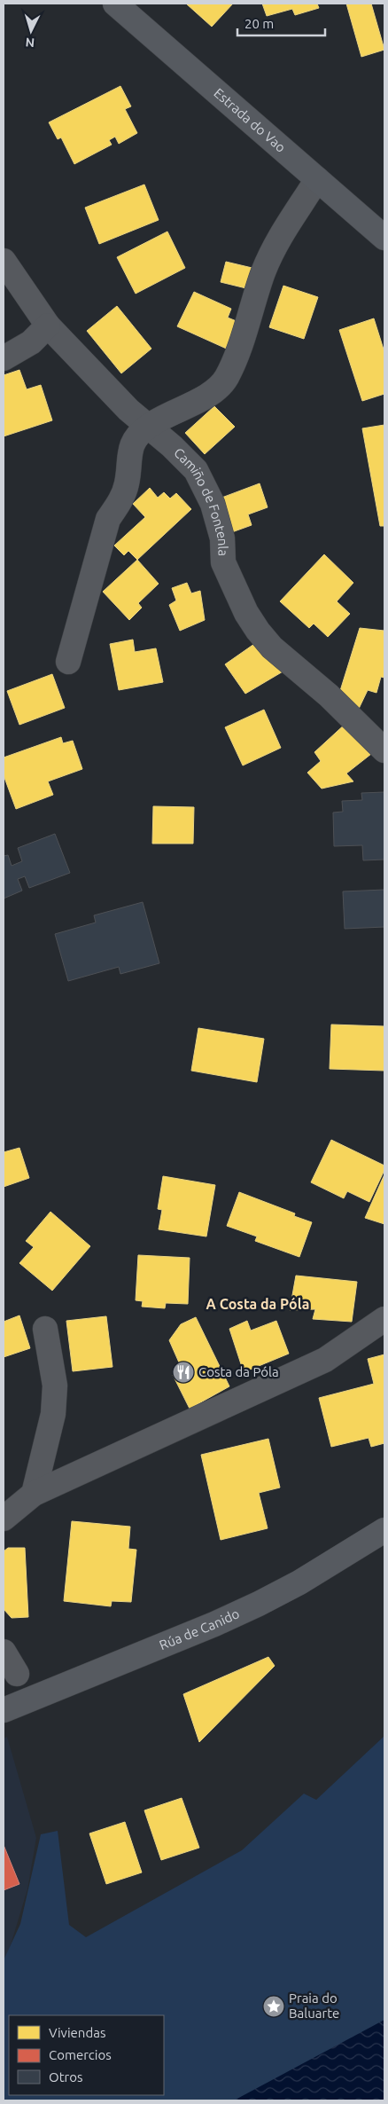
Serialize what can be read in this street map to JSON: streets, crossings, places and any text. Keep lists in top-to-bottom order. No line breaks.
{"streets":{"main road":["Estrada do Vao","Rúa de Canido"],"street":["Camiño de Fontenla"]},"districts":["A Costa da Póla"],"places":{"restaurant":["Costa da Póla"],"place":["Praia do Baluarte"]},"legend":["Viviendas","Comercios","Otros"],"scale_bar":"20 m","north":"bottom"}
